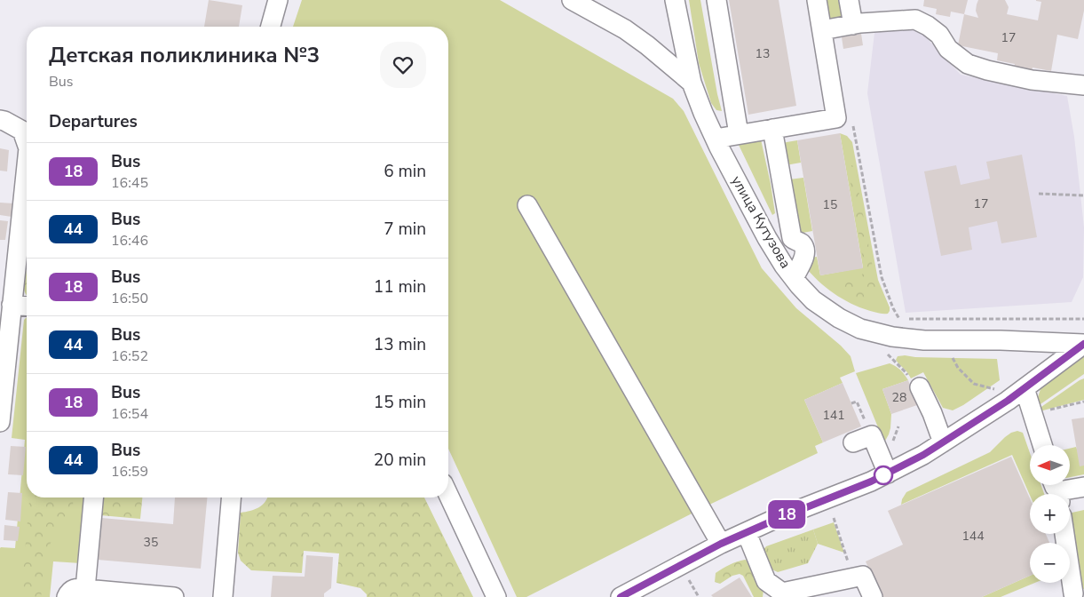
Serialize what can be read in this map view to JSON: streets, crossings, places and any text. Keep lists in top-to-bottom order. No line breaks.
{"streets":{"street":["улица Кутузова"]},"lines":["bus line 18"],"house_numbers":["17","13","17","15","28","141","144","35"],"north":"left","page":{"on_map":"18","heading":[["Детская поликлиника №3","Bus"],"Departures"],"list":[{"mark":"18","name":"Bus","note":"16:45","value":"6 min"},{"mark":"44","name":"Bus","note":"16:46","value":"7 min"},{"mark":"18","name":"Bus","note":"16:50","value":"11 min"},{"mark":"44","name":"Bus","note":"16:52","value":"13 min"},{"mark":"18","name":"Bus","note":"16:54","value":"15 min"},{"mark":"44","name":"Bus","note":"16:59","value":"20 min"}],"map_buttons":["+","−"]}}
